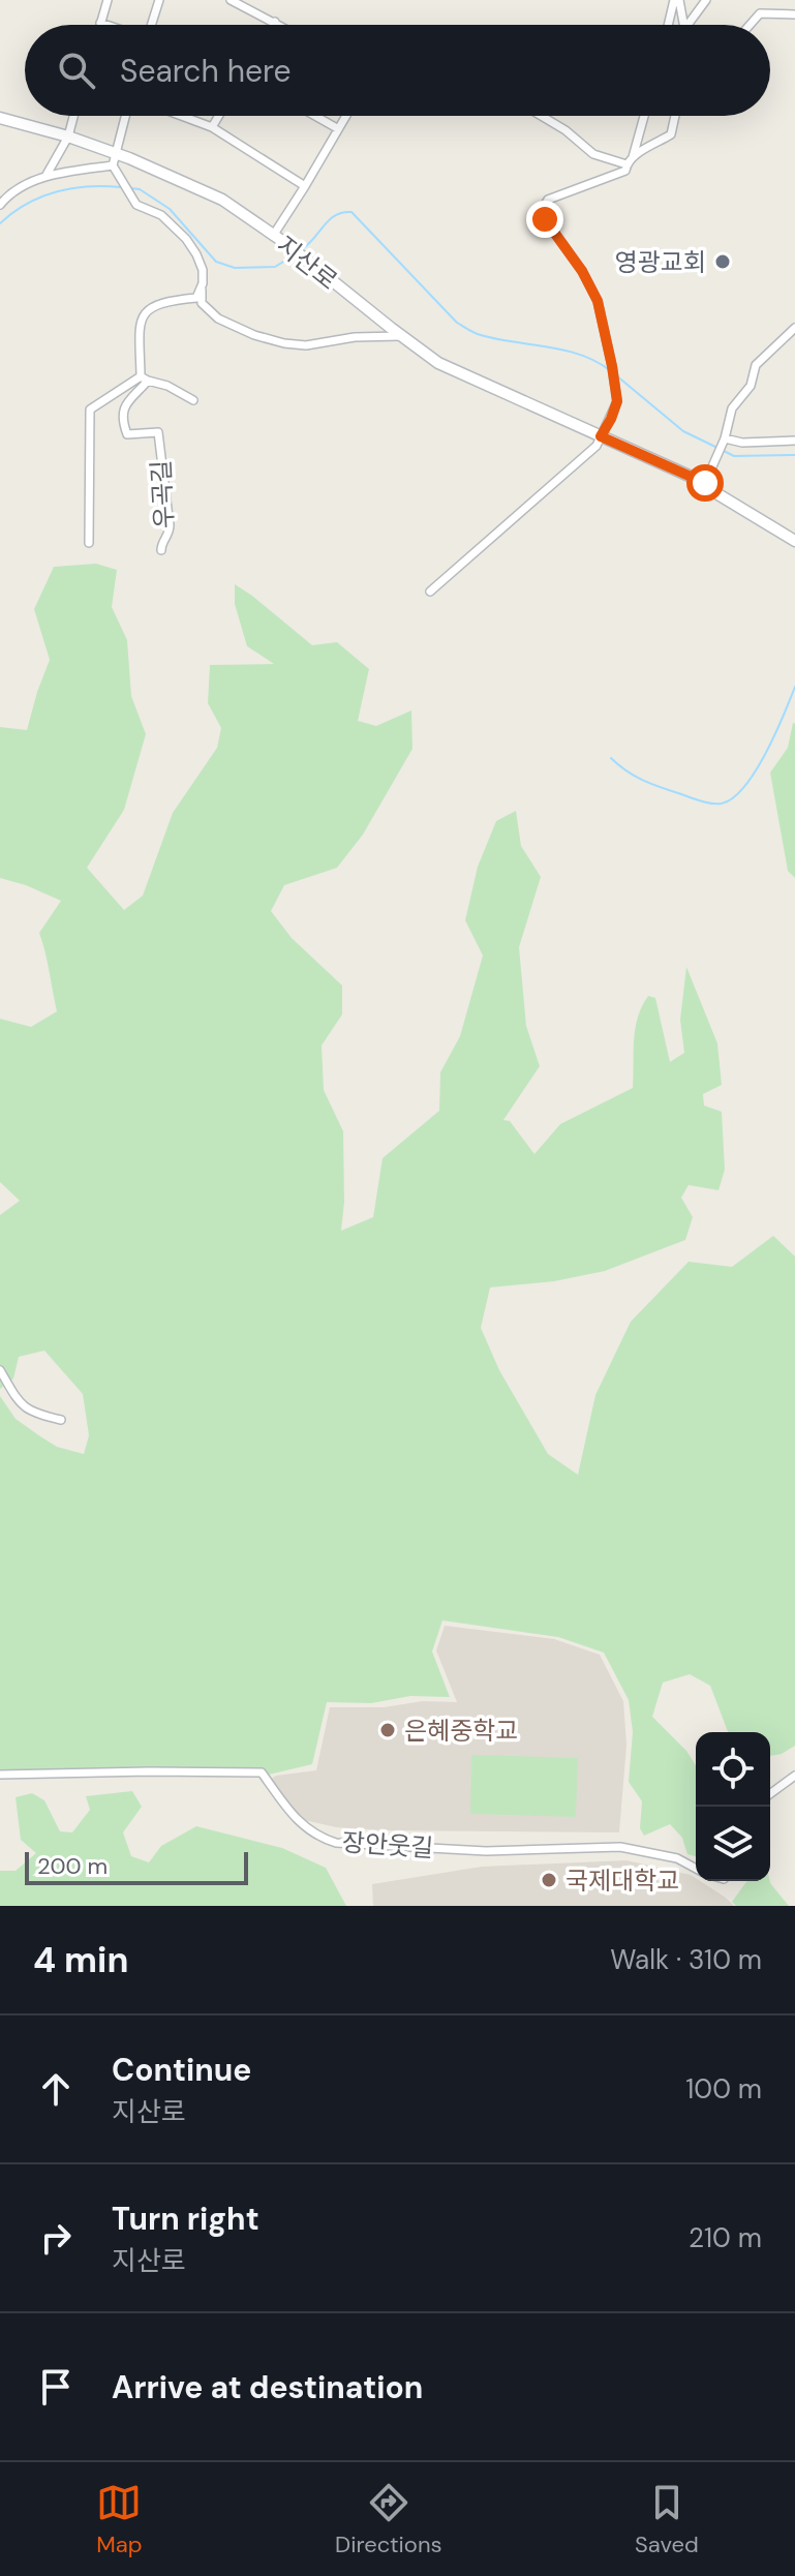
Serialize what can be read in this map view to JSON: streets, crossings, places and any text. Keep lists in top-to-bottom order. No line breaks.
{"streets":{"main road":["지산로"],"street":["우곡길","장안웃길"]},"places":["영광교회","은혜중학교","국제대학교"],"scale_bar":"200 m","page":{"search":"Search here","scale":"200 m","heading":["4 min","Walk · 310 m"],"list":[["Continue","지산로","100 m"],["Turn right","지산로","210 m"],"Arrive at destination"],"nav":["Map","Directions","Saved"]}}
